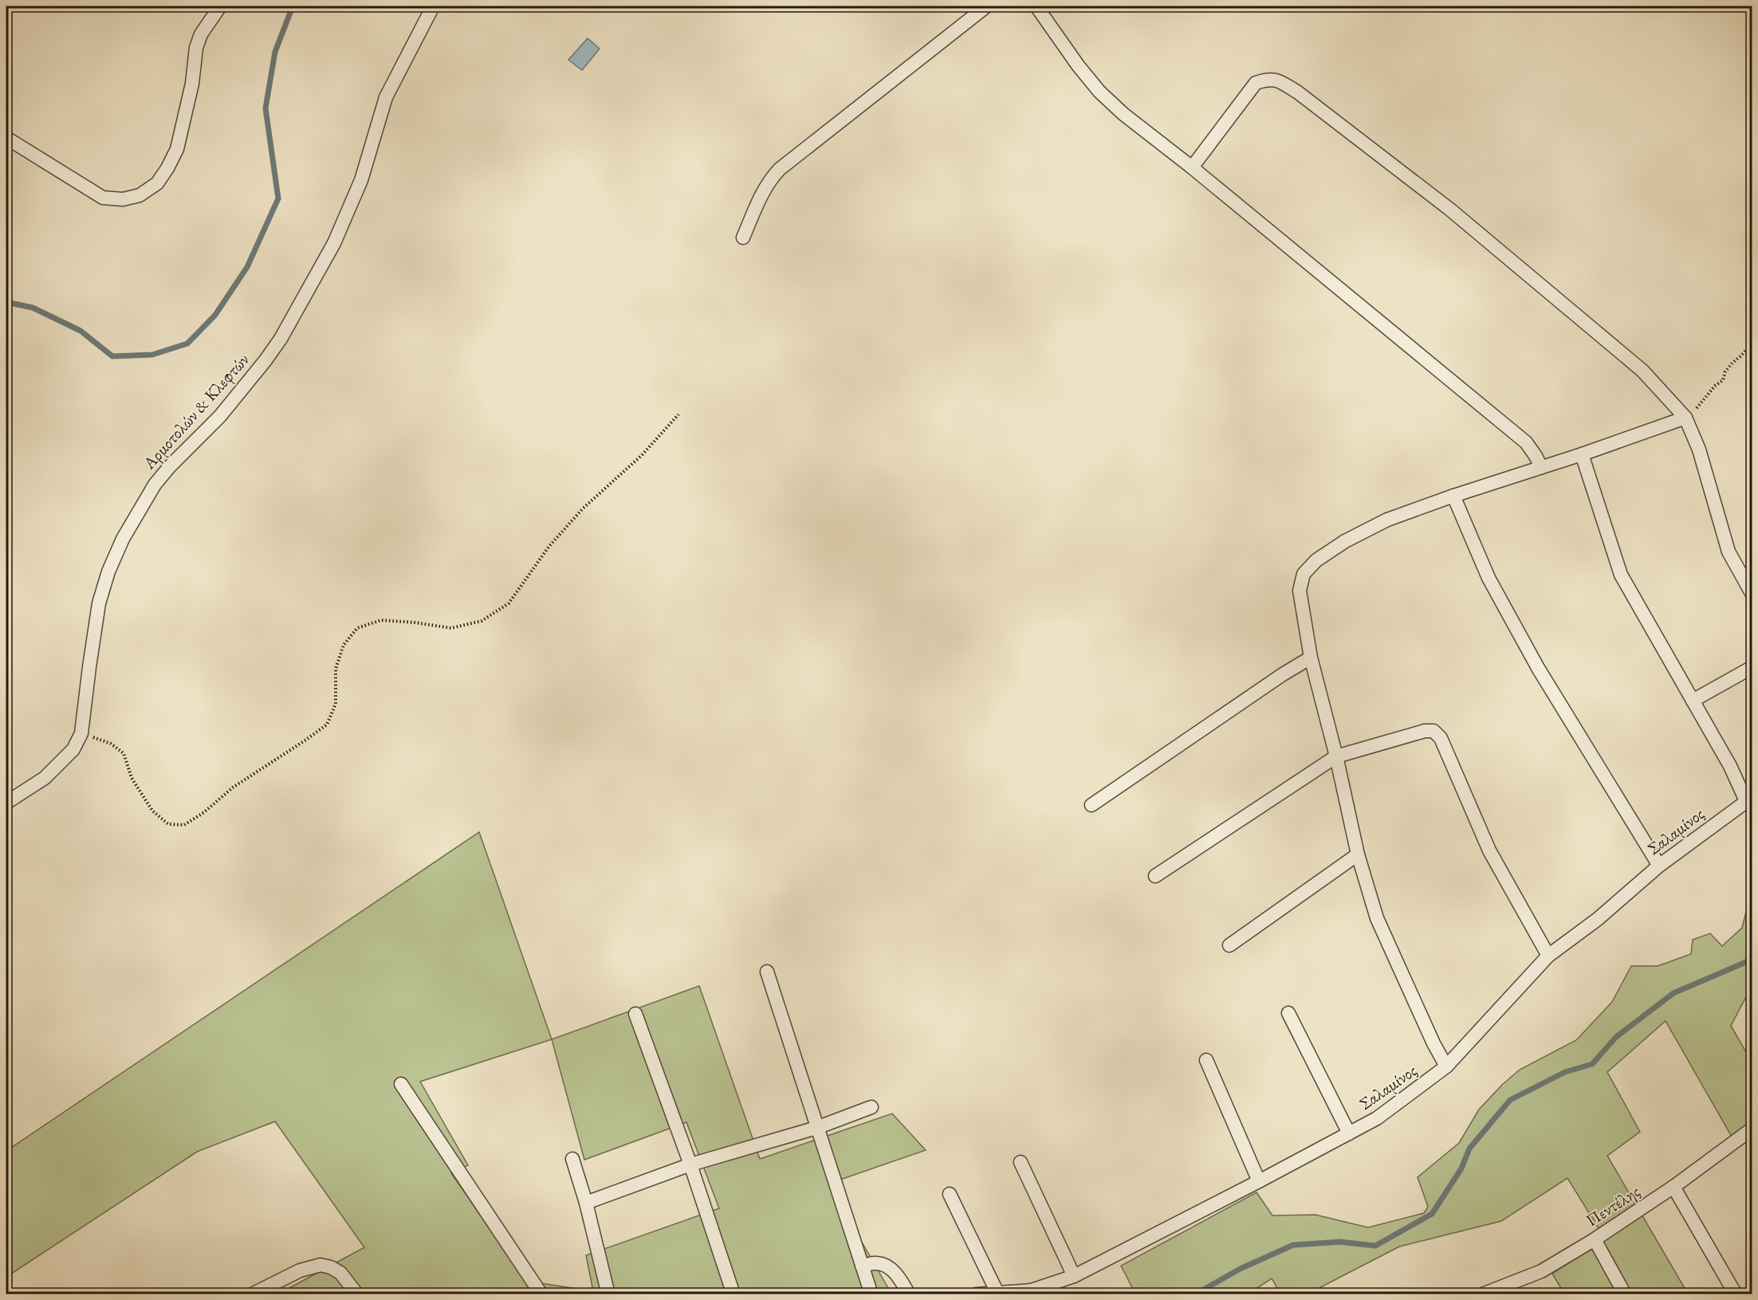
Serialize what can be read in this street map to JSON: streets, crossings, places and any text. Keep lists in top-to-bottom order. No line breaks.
{"streets":{"street":["Αρμοτολών & Κλεφτών","Σαλαμίνος","Πεντέλης"]}}
